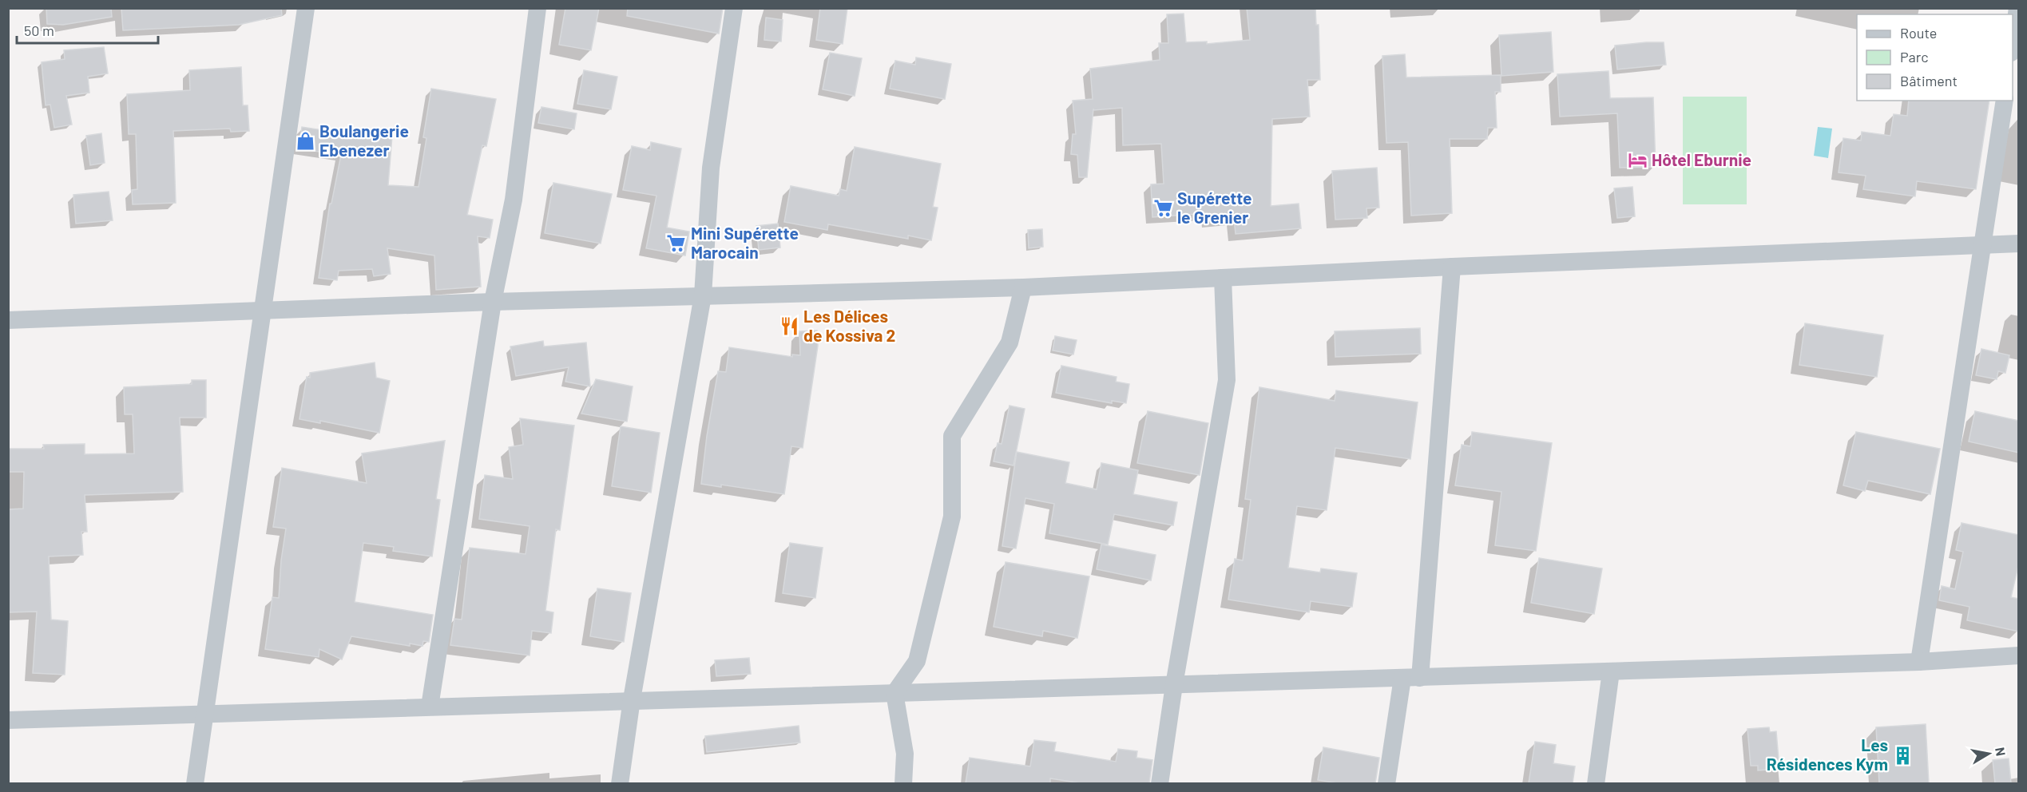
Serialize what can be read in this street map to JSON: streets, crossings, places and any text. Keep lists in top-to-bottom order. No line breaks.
{"places":{"shop":["Boulangerie Ebenezer"],"hotel":["Hôtel Eburnie"],"supermarket":["Supérette le Grenier","Mini Supérette Marocain"],"restaurant":["Les Délices de Kossiva 2"],"building":["Les Résidences Kym"]},"legend":["Route","Parc","Bâtiment"],"scale_bar":"50 m","north":"right"}
